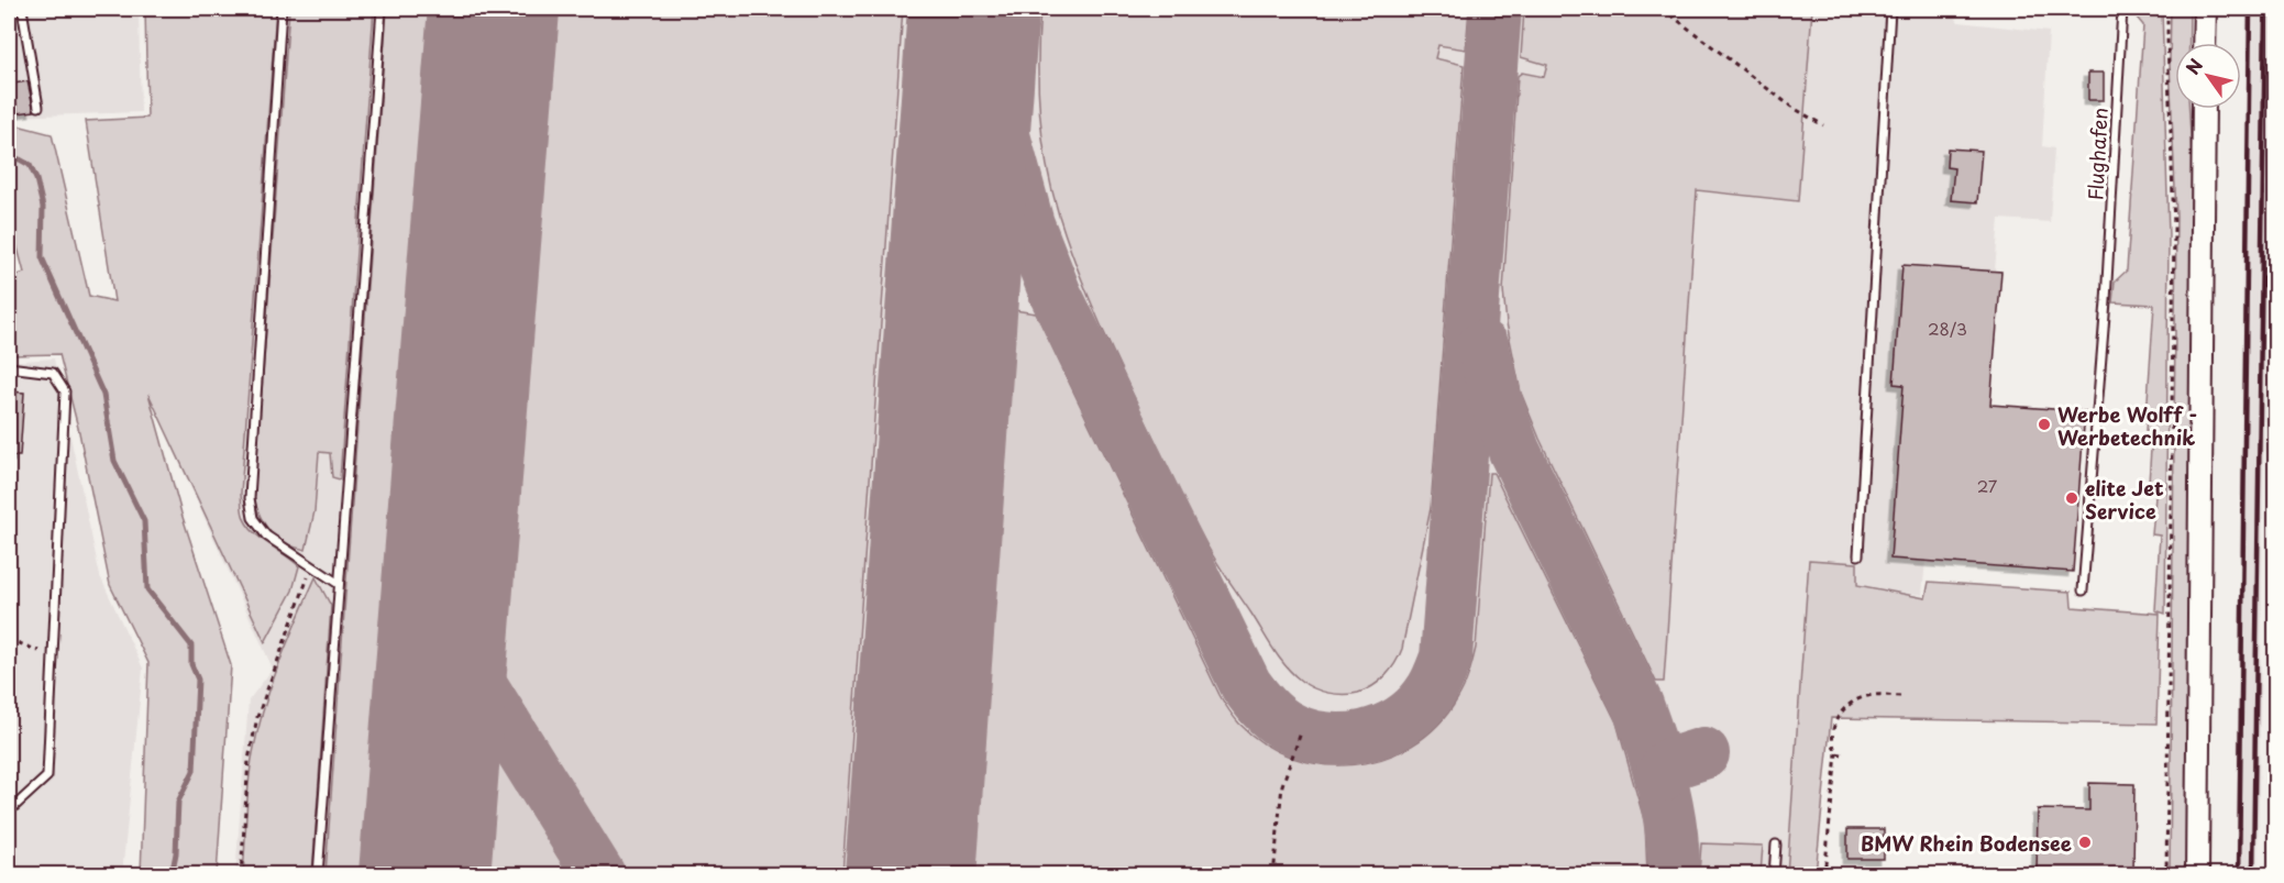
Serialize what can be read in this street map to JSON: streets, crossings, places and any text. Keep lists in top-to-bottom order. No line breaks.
{"streets":{"lane":["Flughafen"]},"places":["Werbe Wolff - Werbetechnik","elite Jet Service","BMW Rhein Bodensee"],"house_numbers":["28/3","27"],"north":"top left"}
